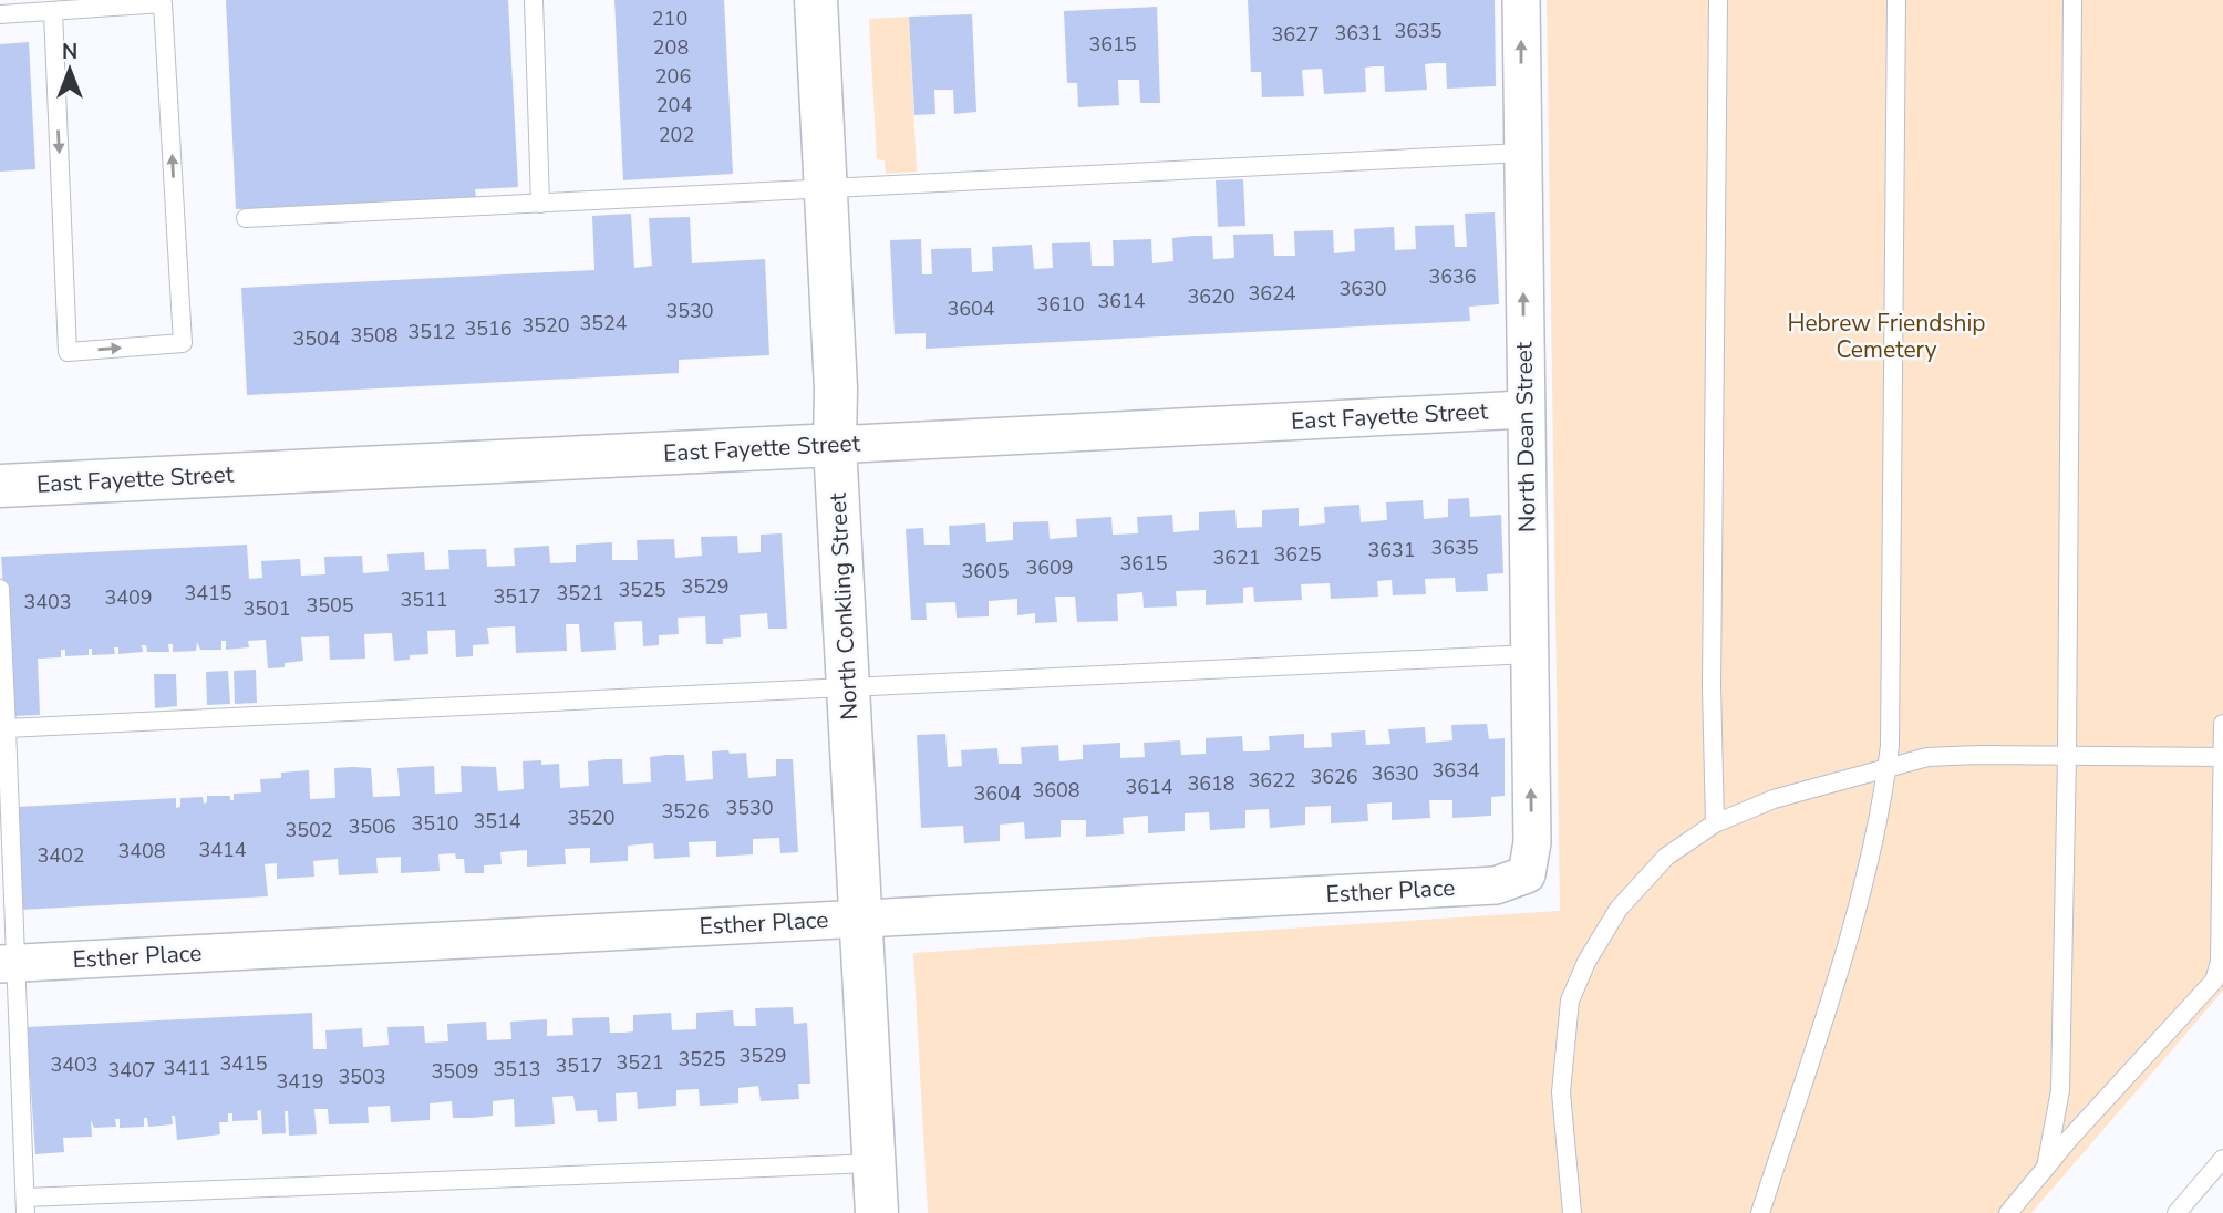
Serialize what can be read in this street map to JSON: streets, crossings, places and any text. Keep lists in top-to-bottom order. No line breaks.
{"streets":{"street":["East Fayette Street","North Dean Street","North Conkling Street","Esther Place"]},"crossings":[["East Fayette Street","North Dean Street"],["East Fayette Street","North Conkling Street"],["North Dean Street","Esther Place"],["North Conkling Street","Esther Place"]],"one_way":["North Dean Street"],"parks":["Hebrew Friendship Cemetery"],"house_numbers":["210","3635","3631","3627","3615","208","206","204","202","3636","3630","3624","3620","3614","3610","3604","3530","3524","3520","3516","3512","3508","3504","3635","3631","3625","3621","3615","3609","3605","3529","3525","3415","3521","3517","3409","3511","3403","3505","3501","3634","3630","3626","3622","3618","3614","3608","3604","3530","3526","3520","3514","3510","3506","3502","3414","3408","3402","3529","3525","3521","3415","3403","3517","3411","3513","3407","3509","3503","3419"],"north":"top"}
